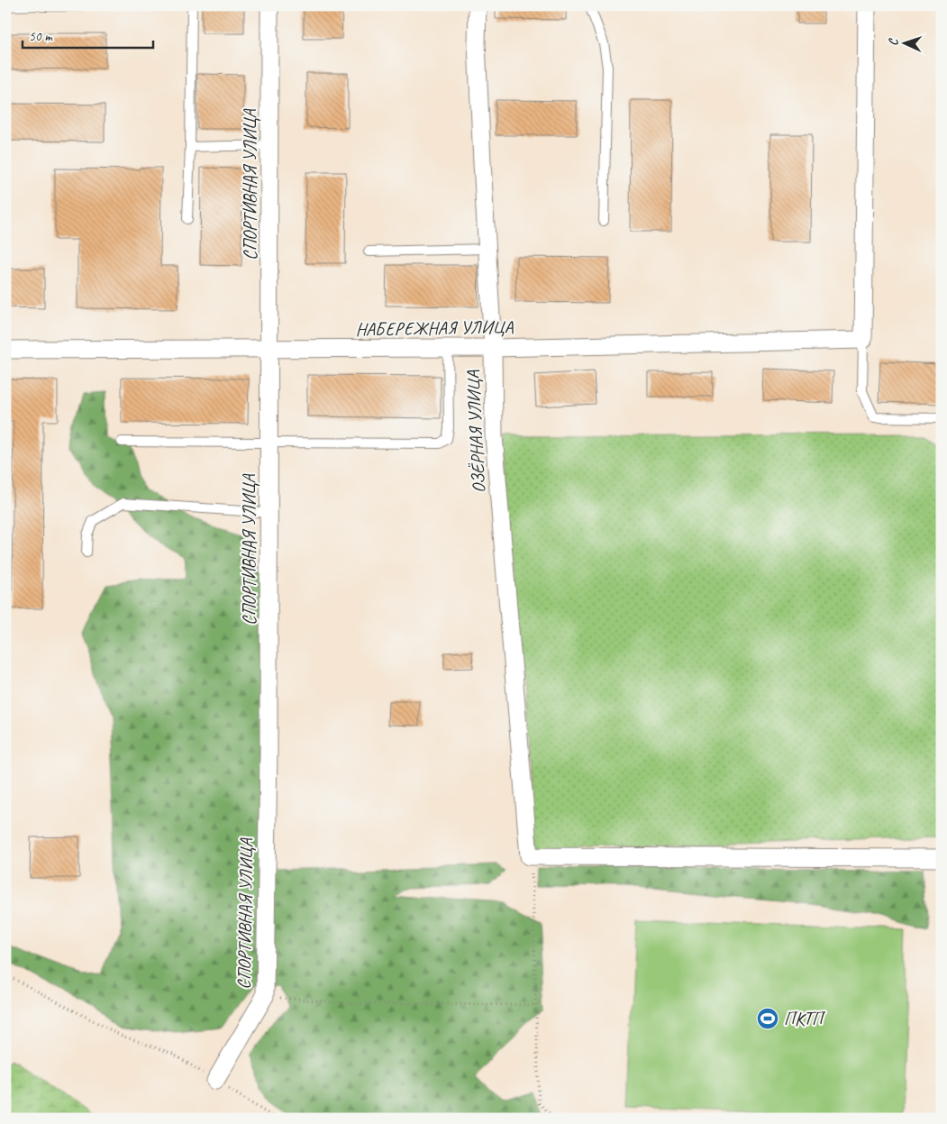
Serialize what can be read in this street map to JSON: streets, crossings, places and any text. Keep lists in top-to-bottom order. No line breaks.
{"streets":{"street":["СПОРТИВНАЯ УЛИЦА","НАБЕРЕЖНАЯ УЛИЦА","ОЗЁРНАЯ УЛИЦА"]},"crossings":[["СПОРТИВНАЯ УЛИЦА","НАБЕРЕЖНАЯ УЛИЦА"],["НАБЕРЕЖНАЯ УЛИЦА","ОЗЁРНАЯ УЛИЦА"]],"places":{"sports":["ПКТП"]},"scale_bar":"50 m","north":"left"}
